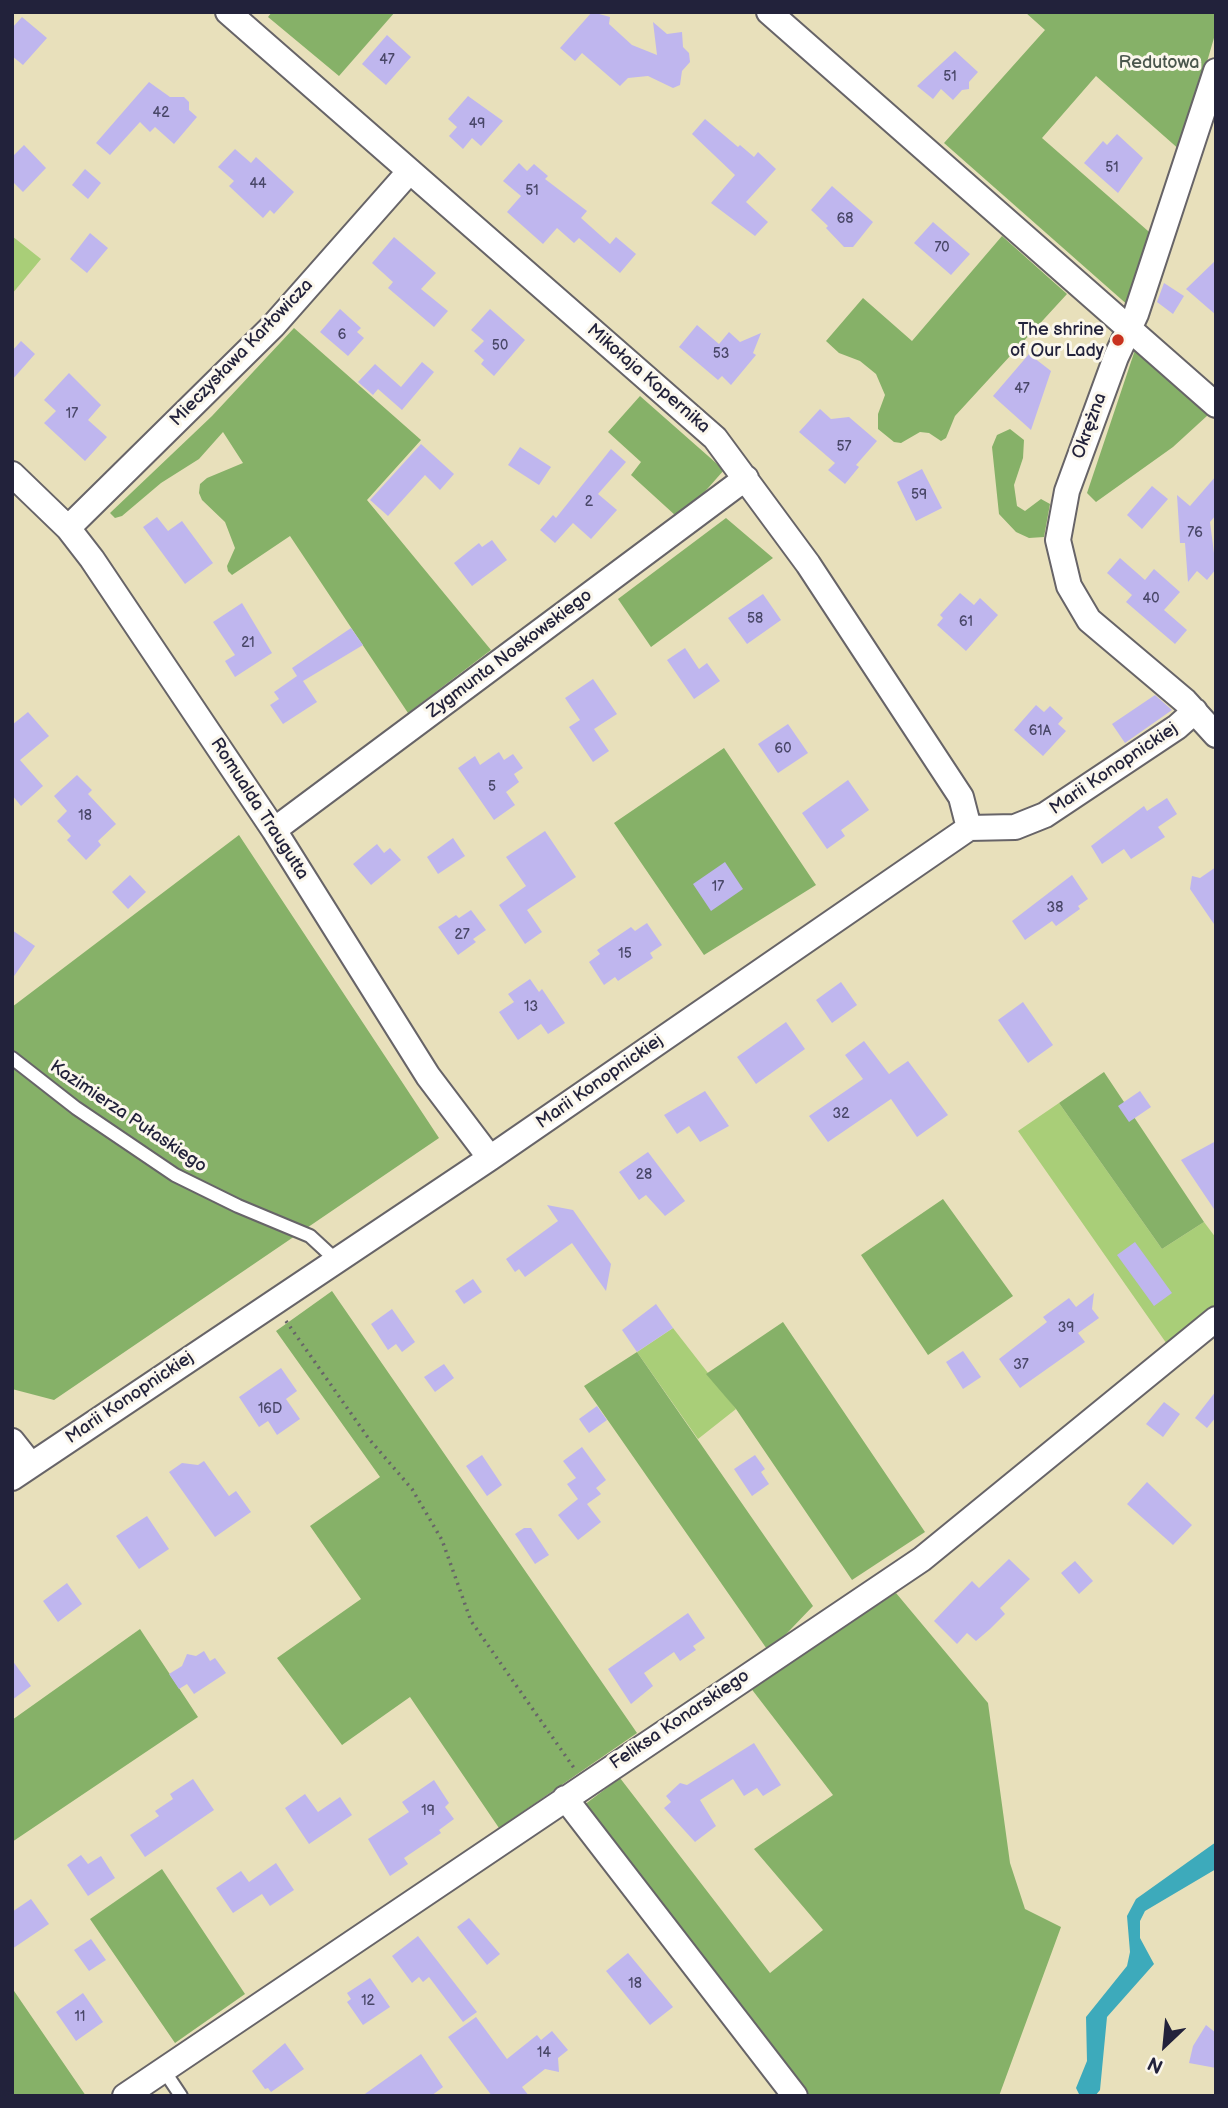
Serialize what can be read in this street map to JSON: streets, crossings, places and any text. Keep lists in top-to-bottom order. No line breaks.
{"streets":{"street":["Mieczysława Karłowicza","Mikołaja Kopernika","Okrężna","Zygmunta Noskowskiego","Marii Konopnickiej","Romualda Traugutta","Feliksa Konarskiego"],"lane":["Kazimierza Pułaskiego"]},"crossings":[["Mieczysława Karłowicza","Mikołaja Kopernika"],["Mieczysława Karłowicza","Romualda Traugutta"],["Mikołaja Kopernika","Zygmunta Noskowskiego"],["Mikołaja Kopernika","Marii Konopnickiej"],["Okrężna","Marii Konopnickiej"],["Zygmunta Noskowskiego","Romualda Traugutta"],["Marii Konopnickiej","Romualda Traugutta"],["Marii Konopnickiej","Kazimierza Pułaskiego"]],"parks":["Redutowa"],"places":["The shrine of Our Lady"],"house_numbers":["47","51","42","49","51","44","51","68","70","6","50","53","47","17","57","59","2","76","40","58","61","21","61A","60","5","18","17","38","27","15","13","32","28","39","37","16D","19","18","12","11","14"],"north":"bottom left"}
